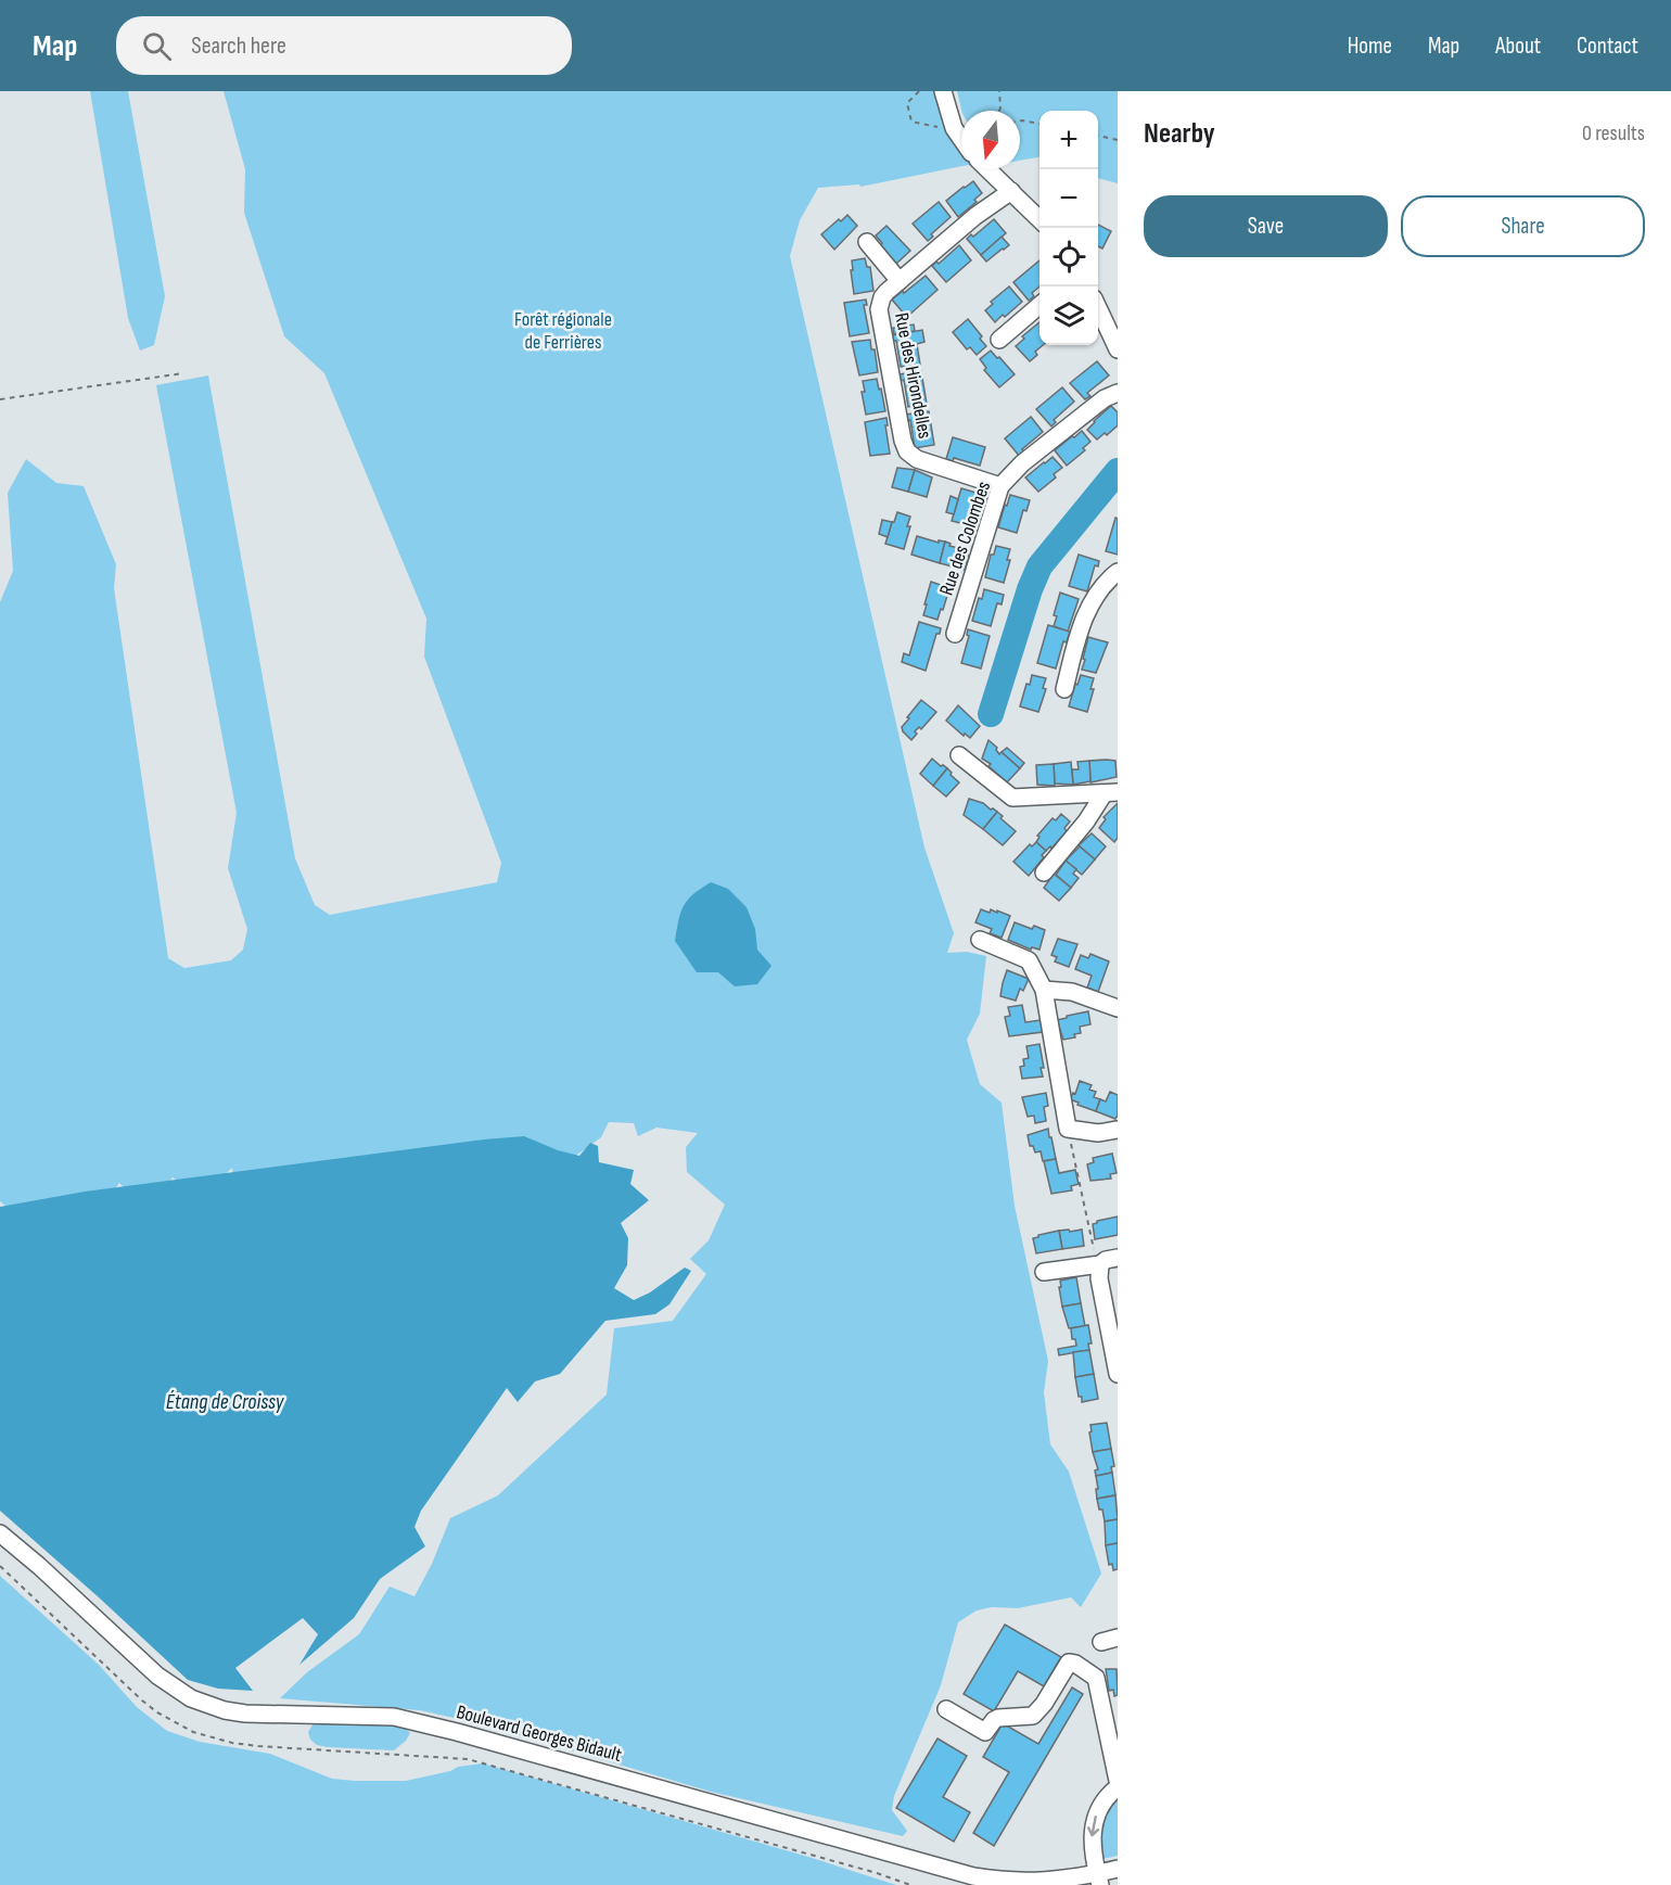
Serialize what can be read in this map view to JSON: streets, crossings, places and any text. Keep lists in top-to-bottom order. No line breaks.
{"streets":{"street":["Rue des Hirondelles","Rue des Colombes","Boulevard Georges Bidault"]},"crossings":[["Rue des Hirondelles","Rue des Colombes"]],"water":["Étang de Croissy"],"parks":["Forêt régionale de Ferrières"],"north":"bottom","page":{"header":"Map","search":"Search here","nav":["Home","Map","About","Contact"],"heading":["Nearby","0 results"],"map_buttons":["+","−"],"buttons":["Save","Share"]}}
